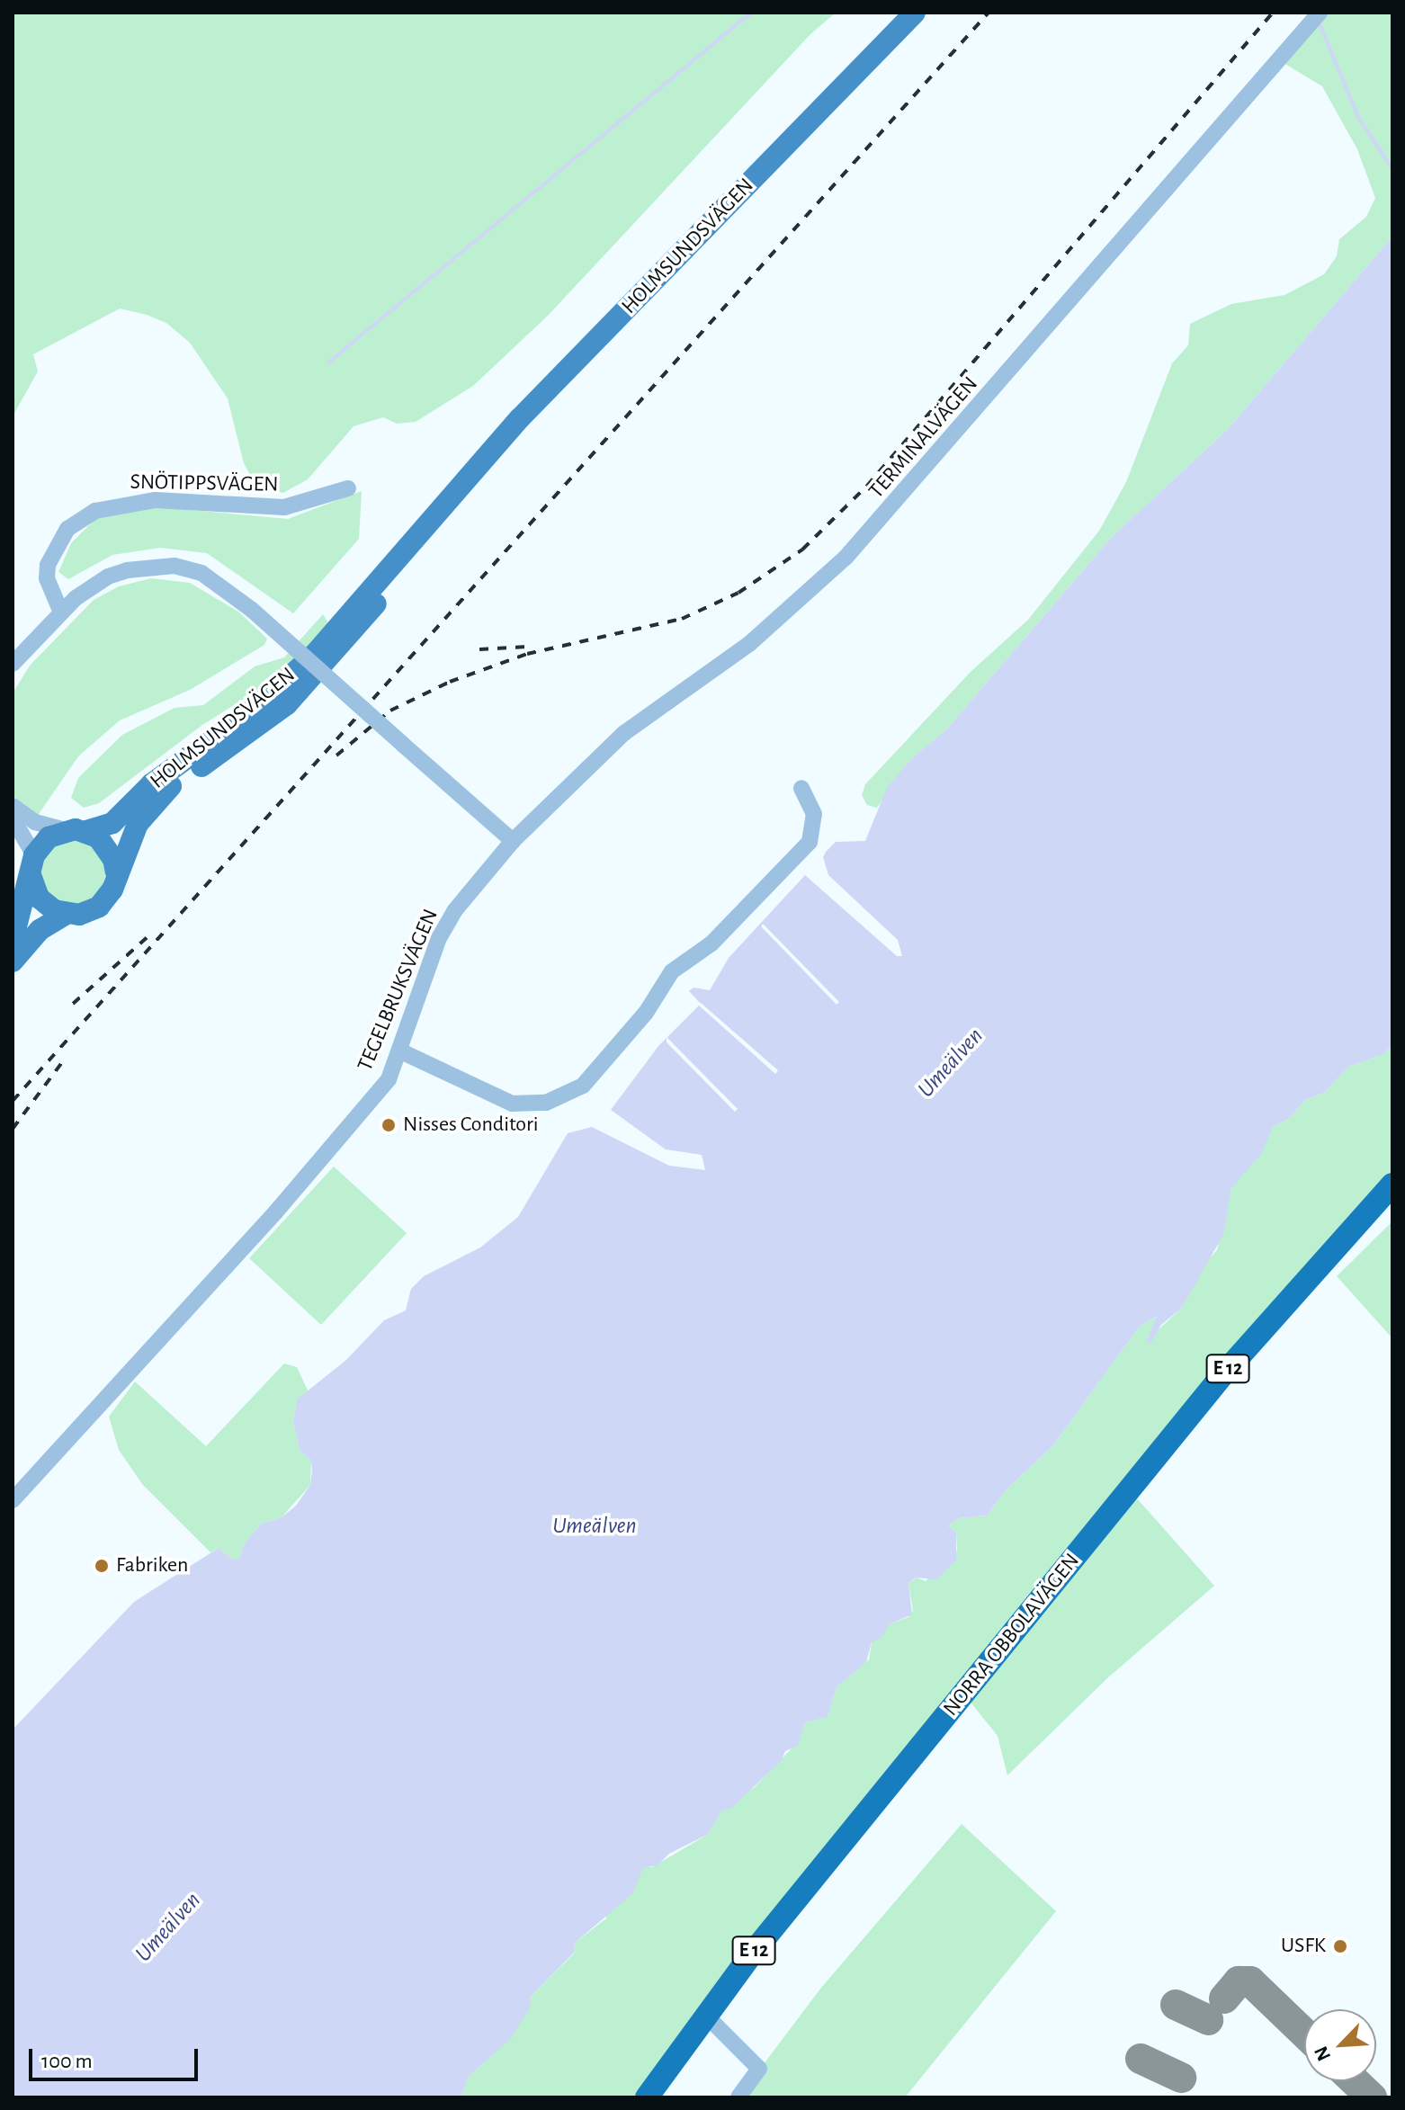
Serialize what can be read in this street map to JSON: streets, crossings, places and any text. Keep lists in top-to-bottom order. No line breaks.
{"streets":{"highway":["E 12","NORRA OBBOLAVÄGEN"],"main road":["HOLMSUNDSVÄGEN"],"street":["TERMINALVÄGEN","SNÖTIPPSVÄGEN","TEGELBRUKSVÄGEN"]},"crossings":[["TERMINALVÄGEN","TEGELBRUKSVÄGEN"]],"water":["Umeälven"],"places":["Nisses Conditori","Fabriken","USFK"],"scale_bar":"100 m","north":"bottom left"}
